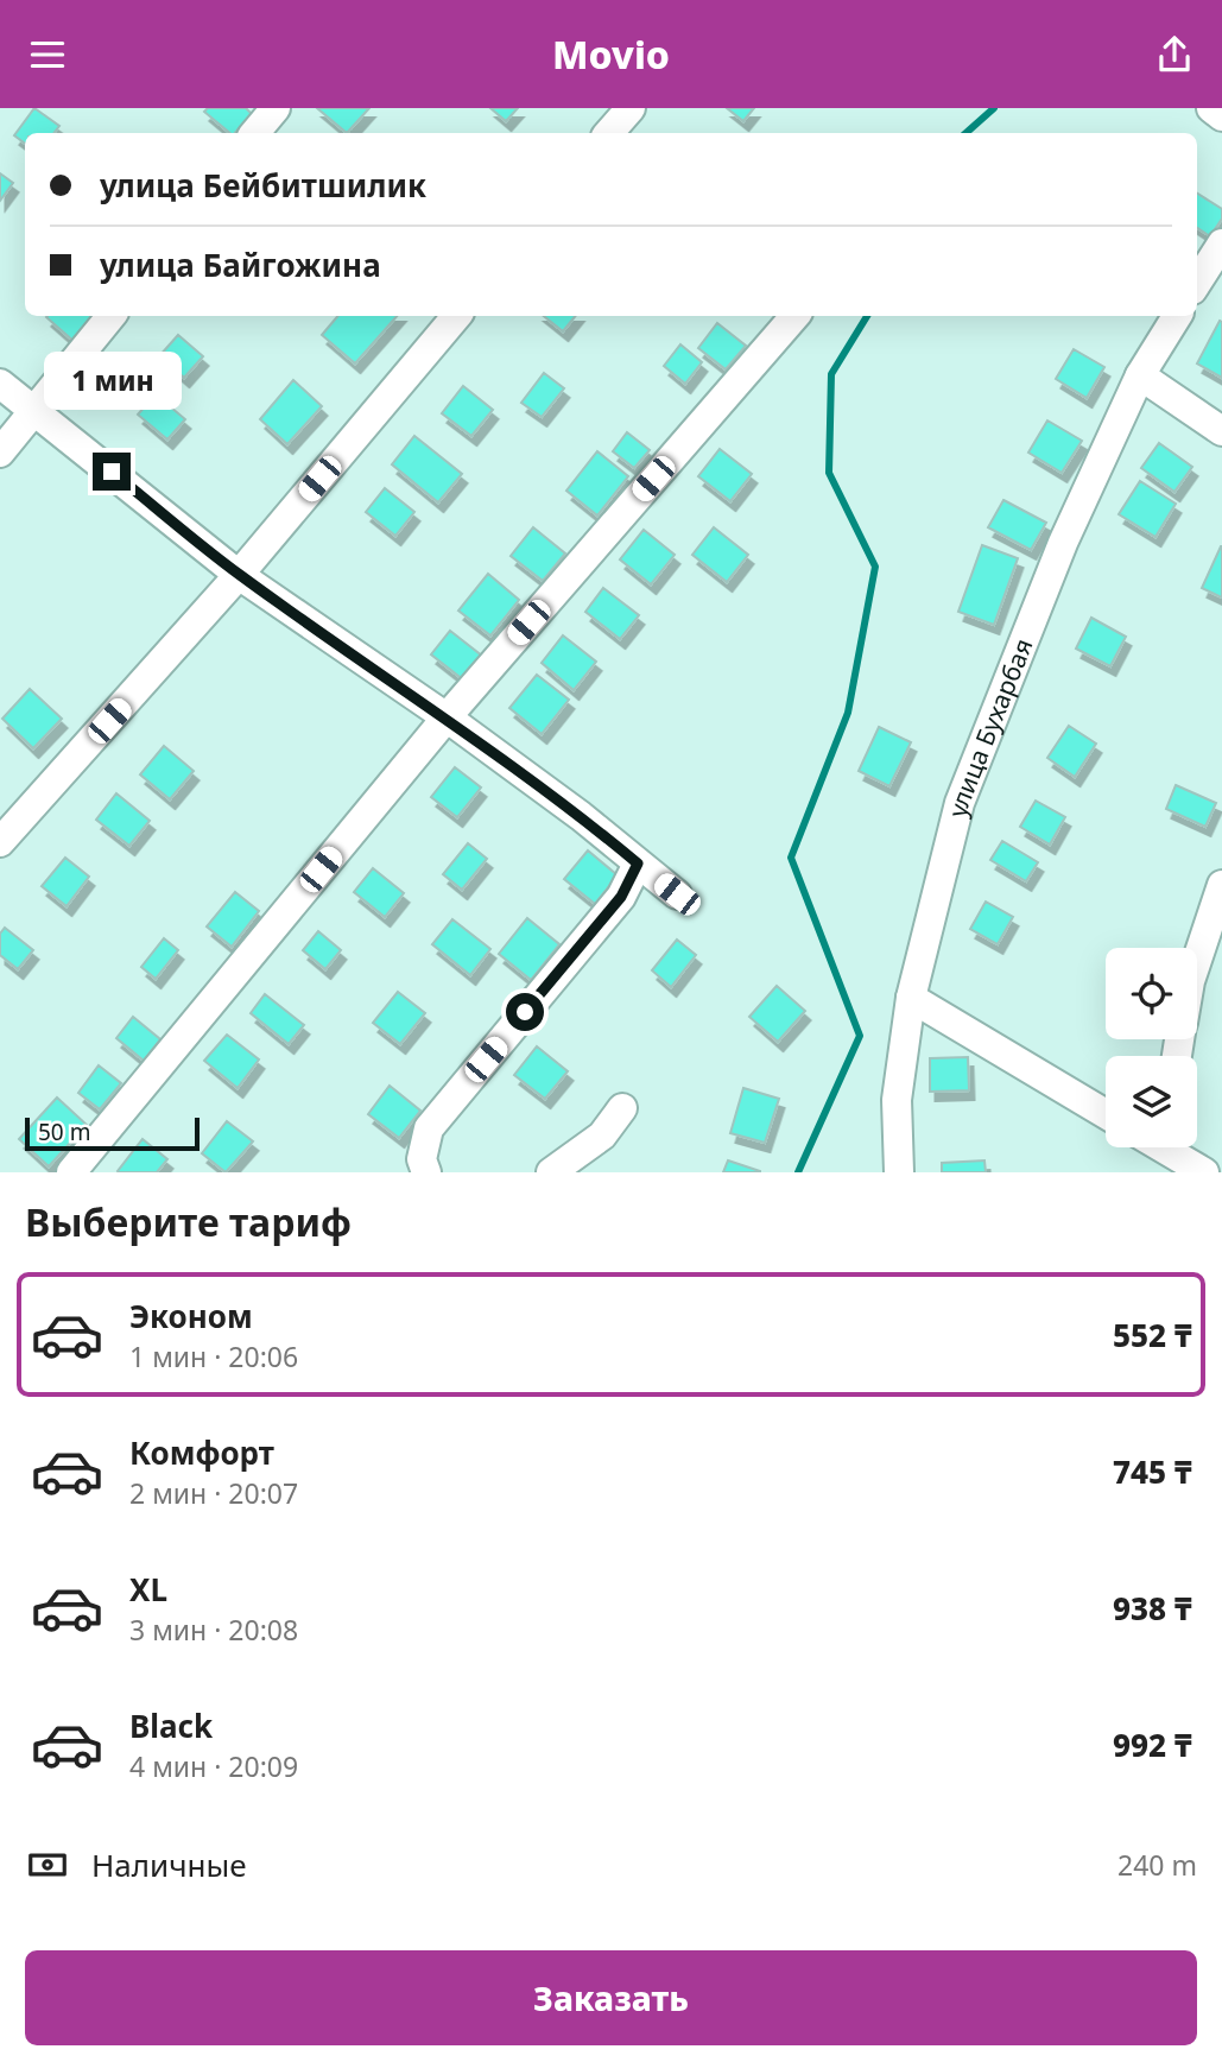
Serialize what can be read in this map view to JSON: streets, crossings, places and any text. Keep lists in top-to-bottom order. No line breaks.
{"streets":{"street":["улица Бухарбая"]},"scale_bar":"50 m","page":{"header":"Movio","banner":["улица Бейбитшилик","улица Байгожина"],"bubble":"1 мин","scale":"50 m","heading":"Выберите тариф","list":[{"name":"Эконом","note":"1 мин · 20:06","value":"552 ₸"},{"name":"Комфорт","note":"2 мин · 20:07","value":"745 ₸"},{"name":"XL","note":"3 мин · 20:08","value":"938 ₸"},{"name":"Black","note":"4 мин · 20:09","value":"992 ₸"}],"pay":["Наличные","240 m"],"buttons":"Заказать"}}
